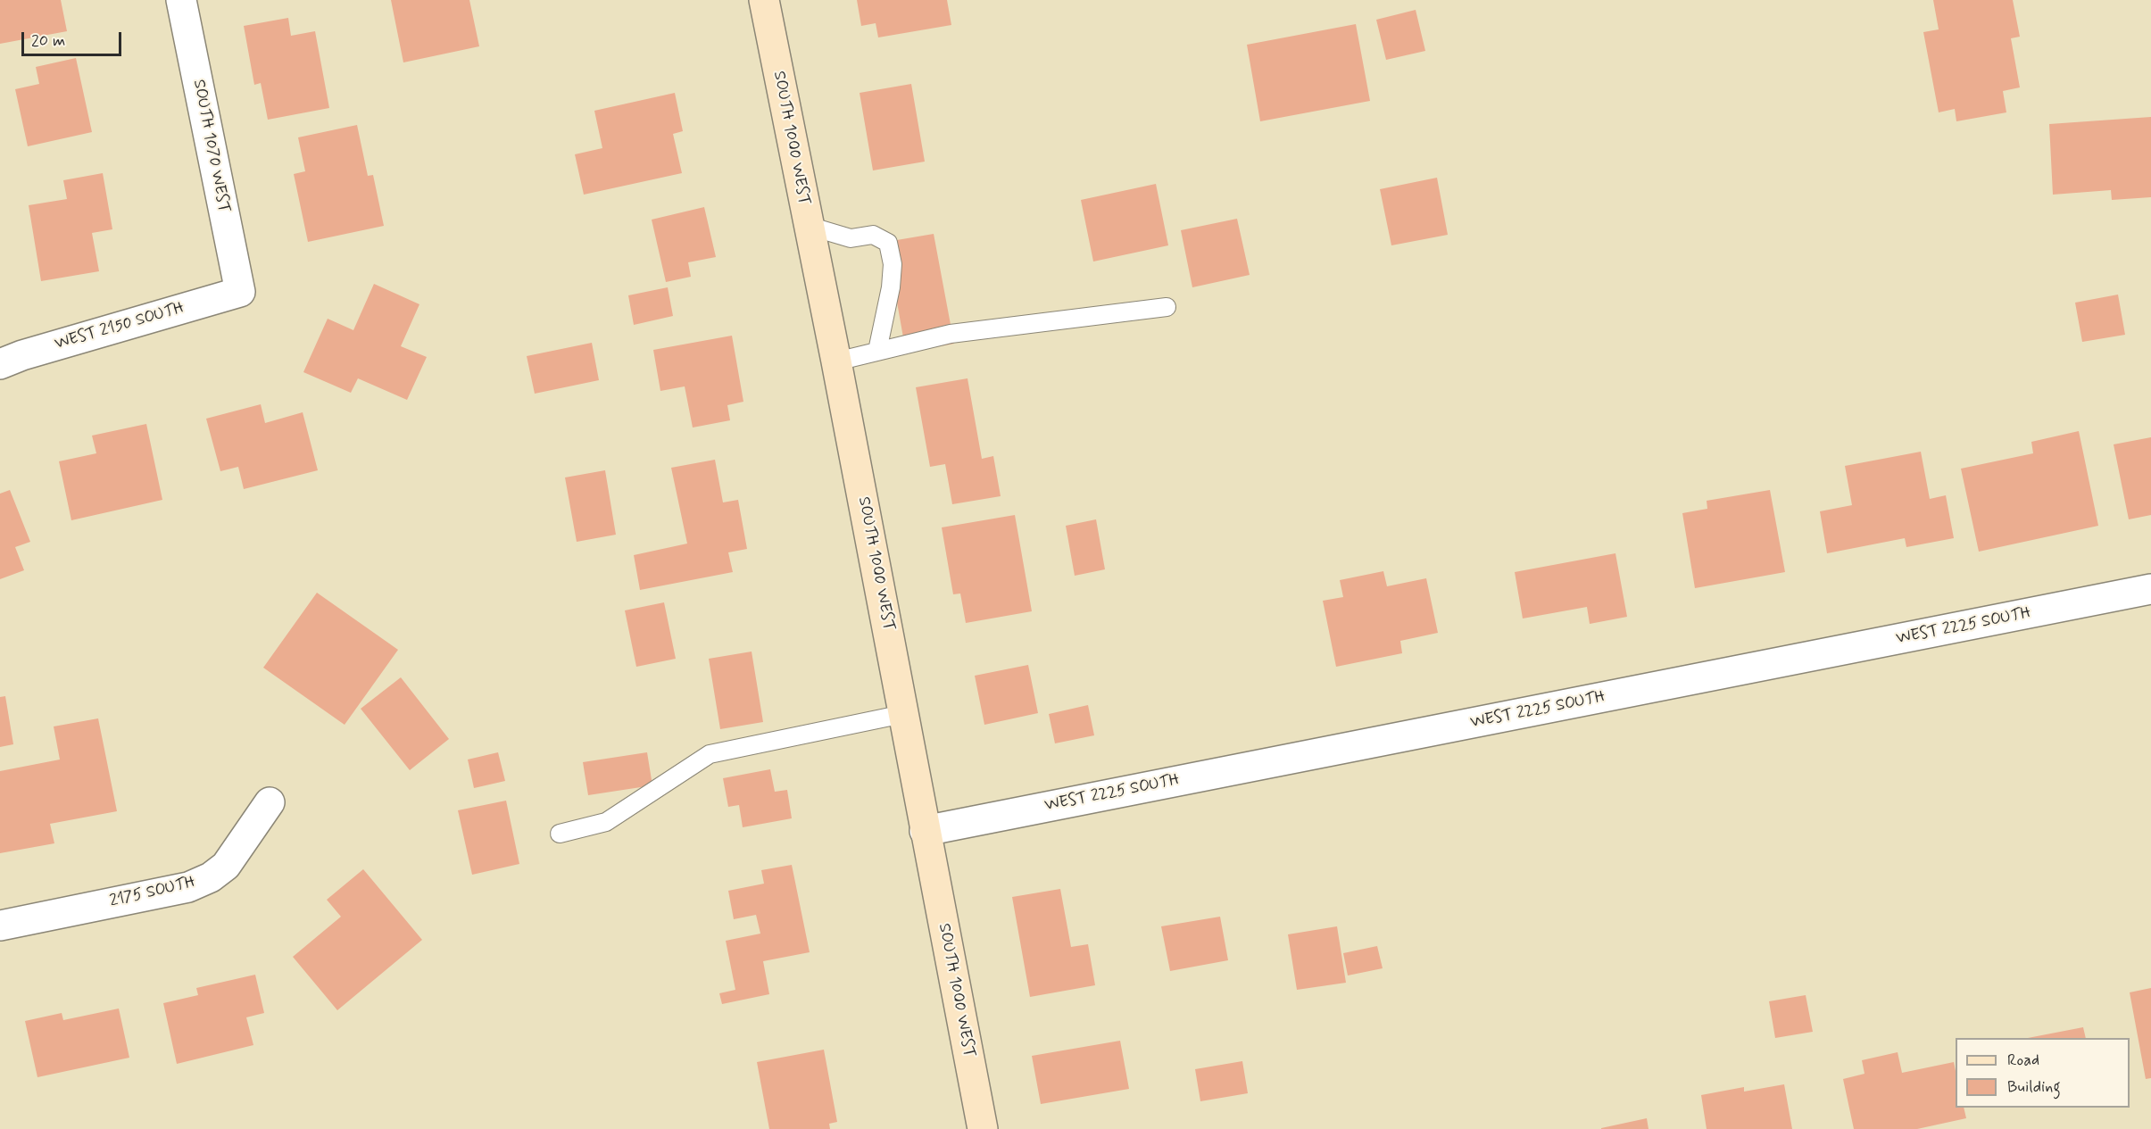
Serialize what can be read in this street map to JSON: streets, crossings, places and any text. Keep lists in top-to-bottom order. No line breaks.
{"streets":{"main road":["SOUTH 1000 WEST"],"street":["SOUTH 1070 WEST","WEST 2150 SOUTH","WEST 2225 SOUTH","2175 SOUTH"]},"crossings":[["SOUTH 1000 WEST","WEST 2225 SOUTH"],["SOUTH 1070 WEST","WEST 2150 SOUTH"]],"legend":["Road","Building"],"scale_bar":"20 m"}
